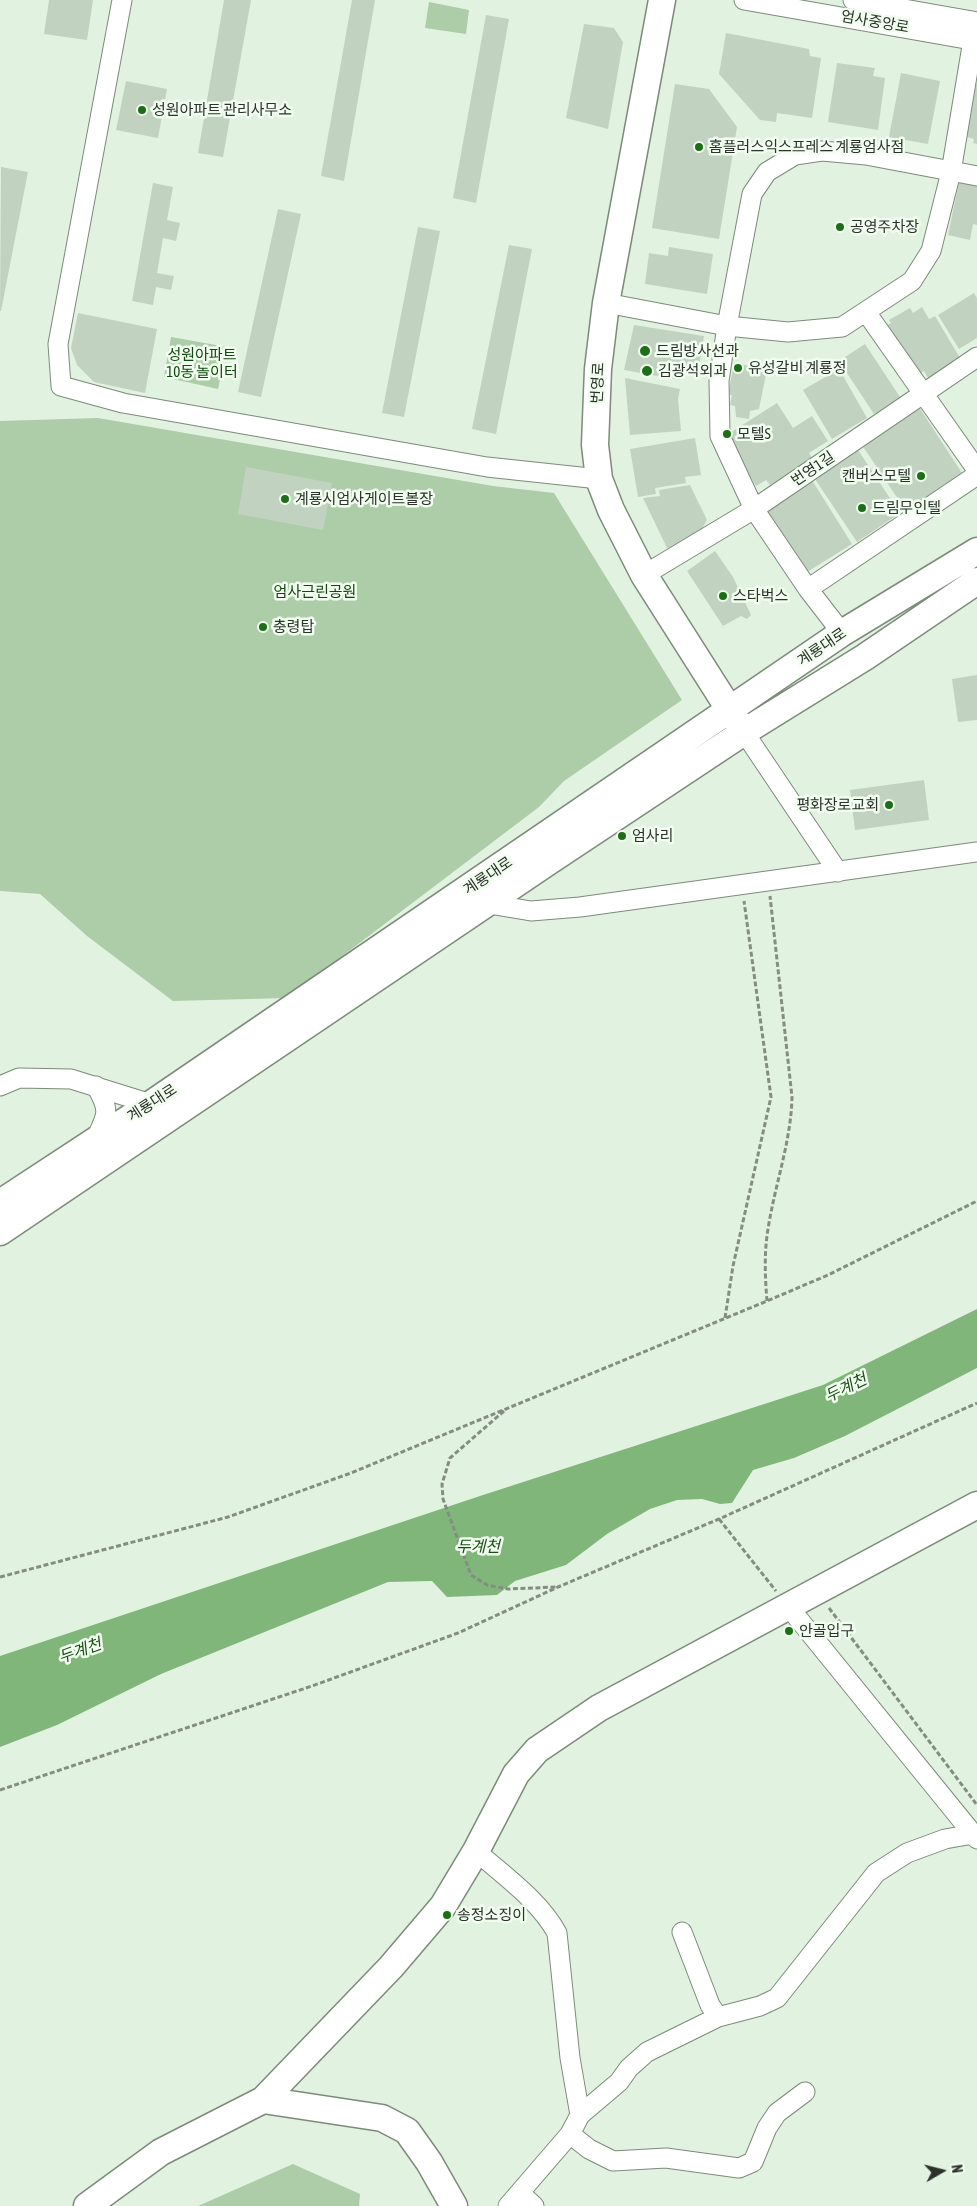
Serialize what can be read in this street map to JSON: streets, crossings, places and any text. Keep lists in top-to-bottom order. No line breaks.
{"streets":{"main road":["번영로","계룡대로"],"street":["엄사중앙로","번영1길"]},"crossings":[["번영로","번영1길"],["번영로","계룡대로"]],"water":["두계천"],"parks":["성원아파트 10동 놀이터","엄사근린공원"],"places":["성원아파트 관리사무소","홈플러스익스프레스 계룡엄사점","공영주차장","드림방사선과","유성갈비 계룡정","김광석외과","모텔S","캔버스모텔","계룡시엄사게이트볼장","드림무인텔","스타벅스","충령탑","평화장로교회","엄사리","안골입구","송정소징이"],"north":"right"}
